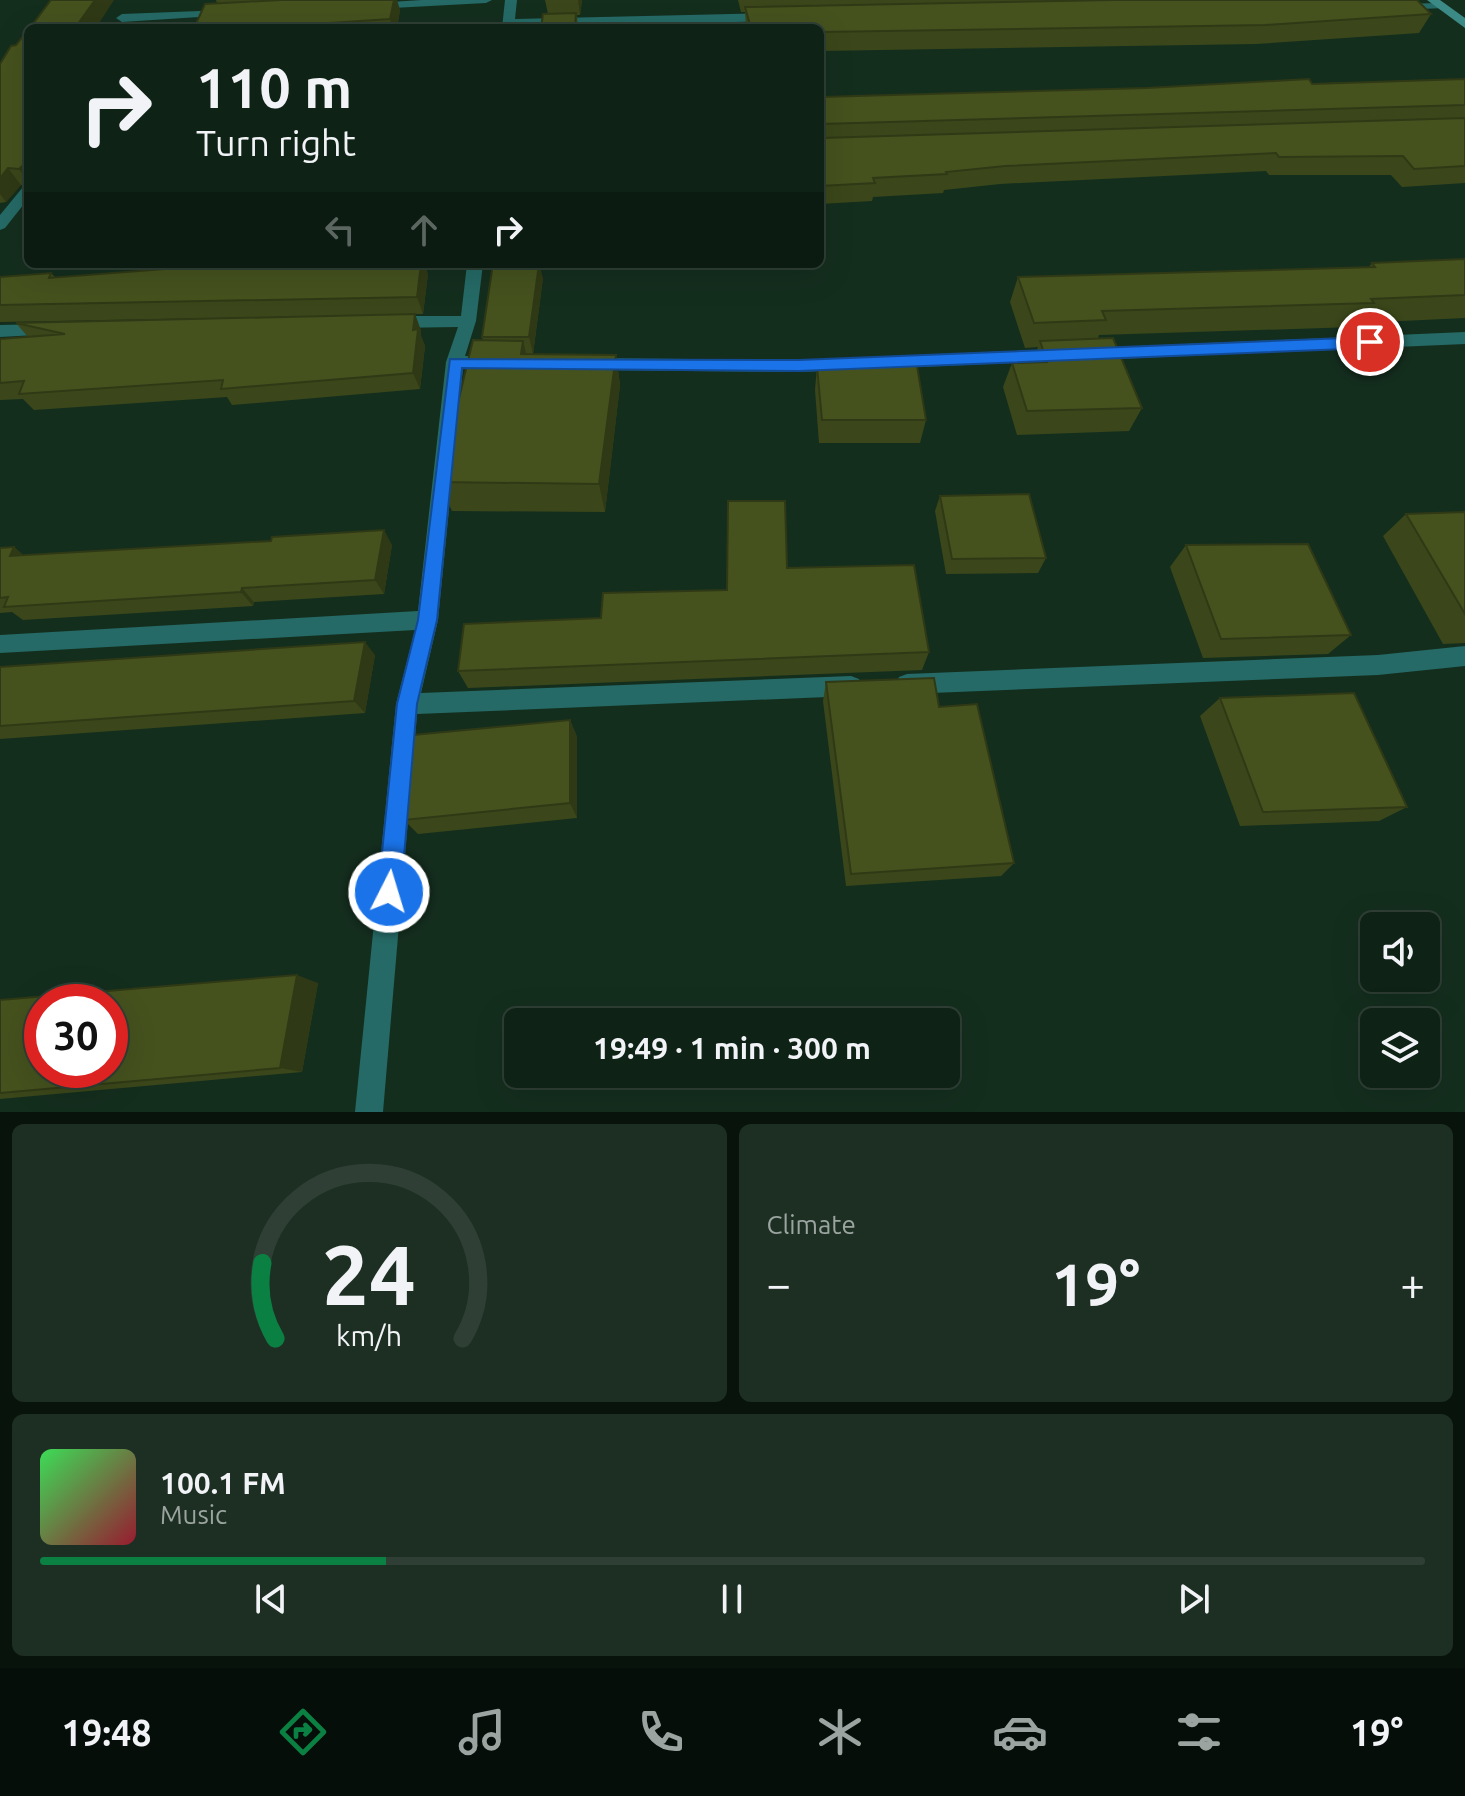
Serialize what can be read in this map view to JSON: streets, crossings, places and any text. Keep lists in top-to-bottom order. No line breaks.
{"page":{"turn":["110 m","Turn right"],"limit":"30","trip":"19:49 · 1 min · 300 m","tile":"Climate","heat":["−","19°","+"],"song":["100.1 FM","Music"],"tabs":["19:48","19°"],"gauge":["24","km/h"]}}
